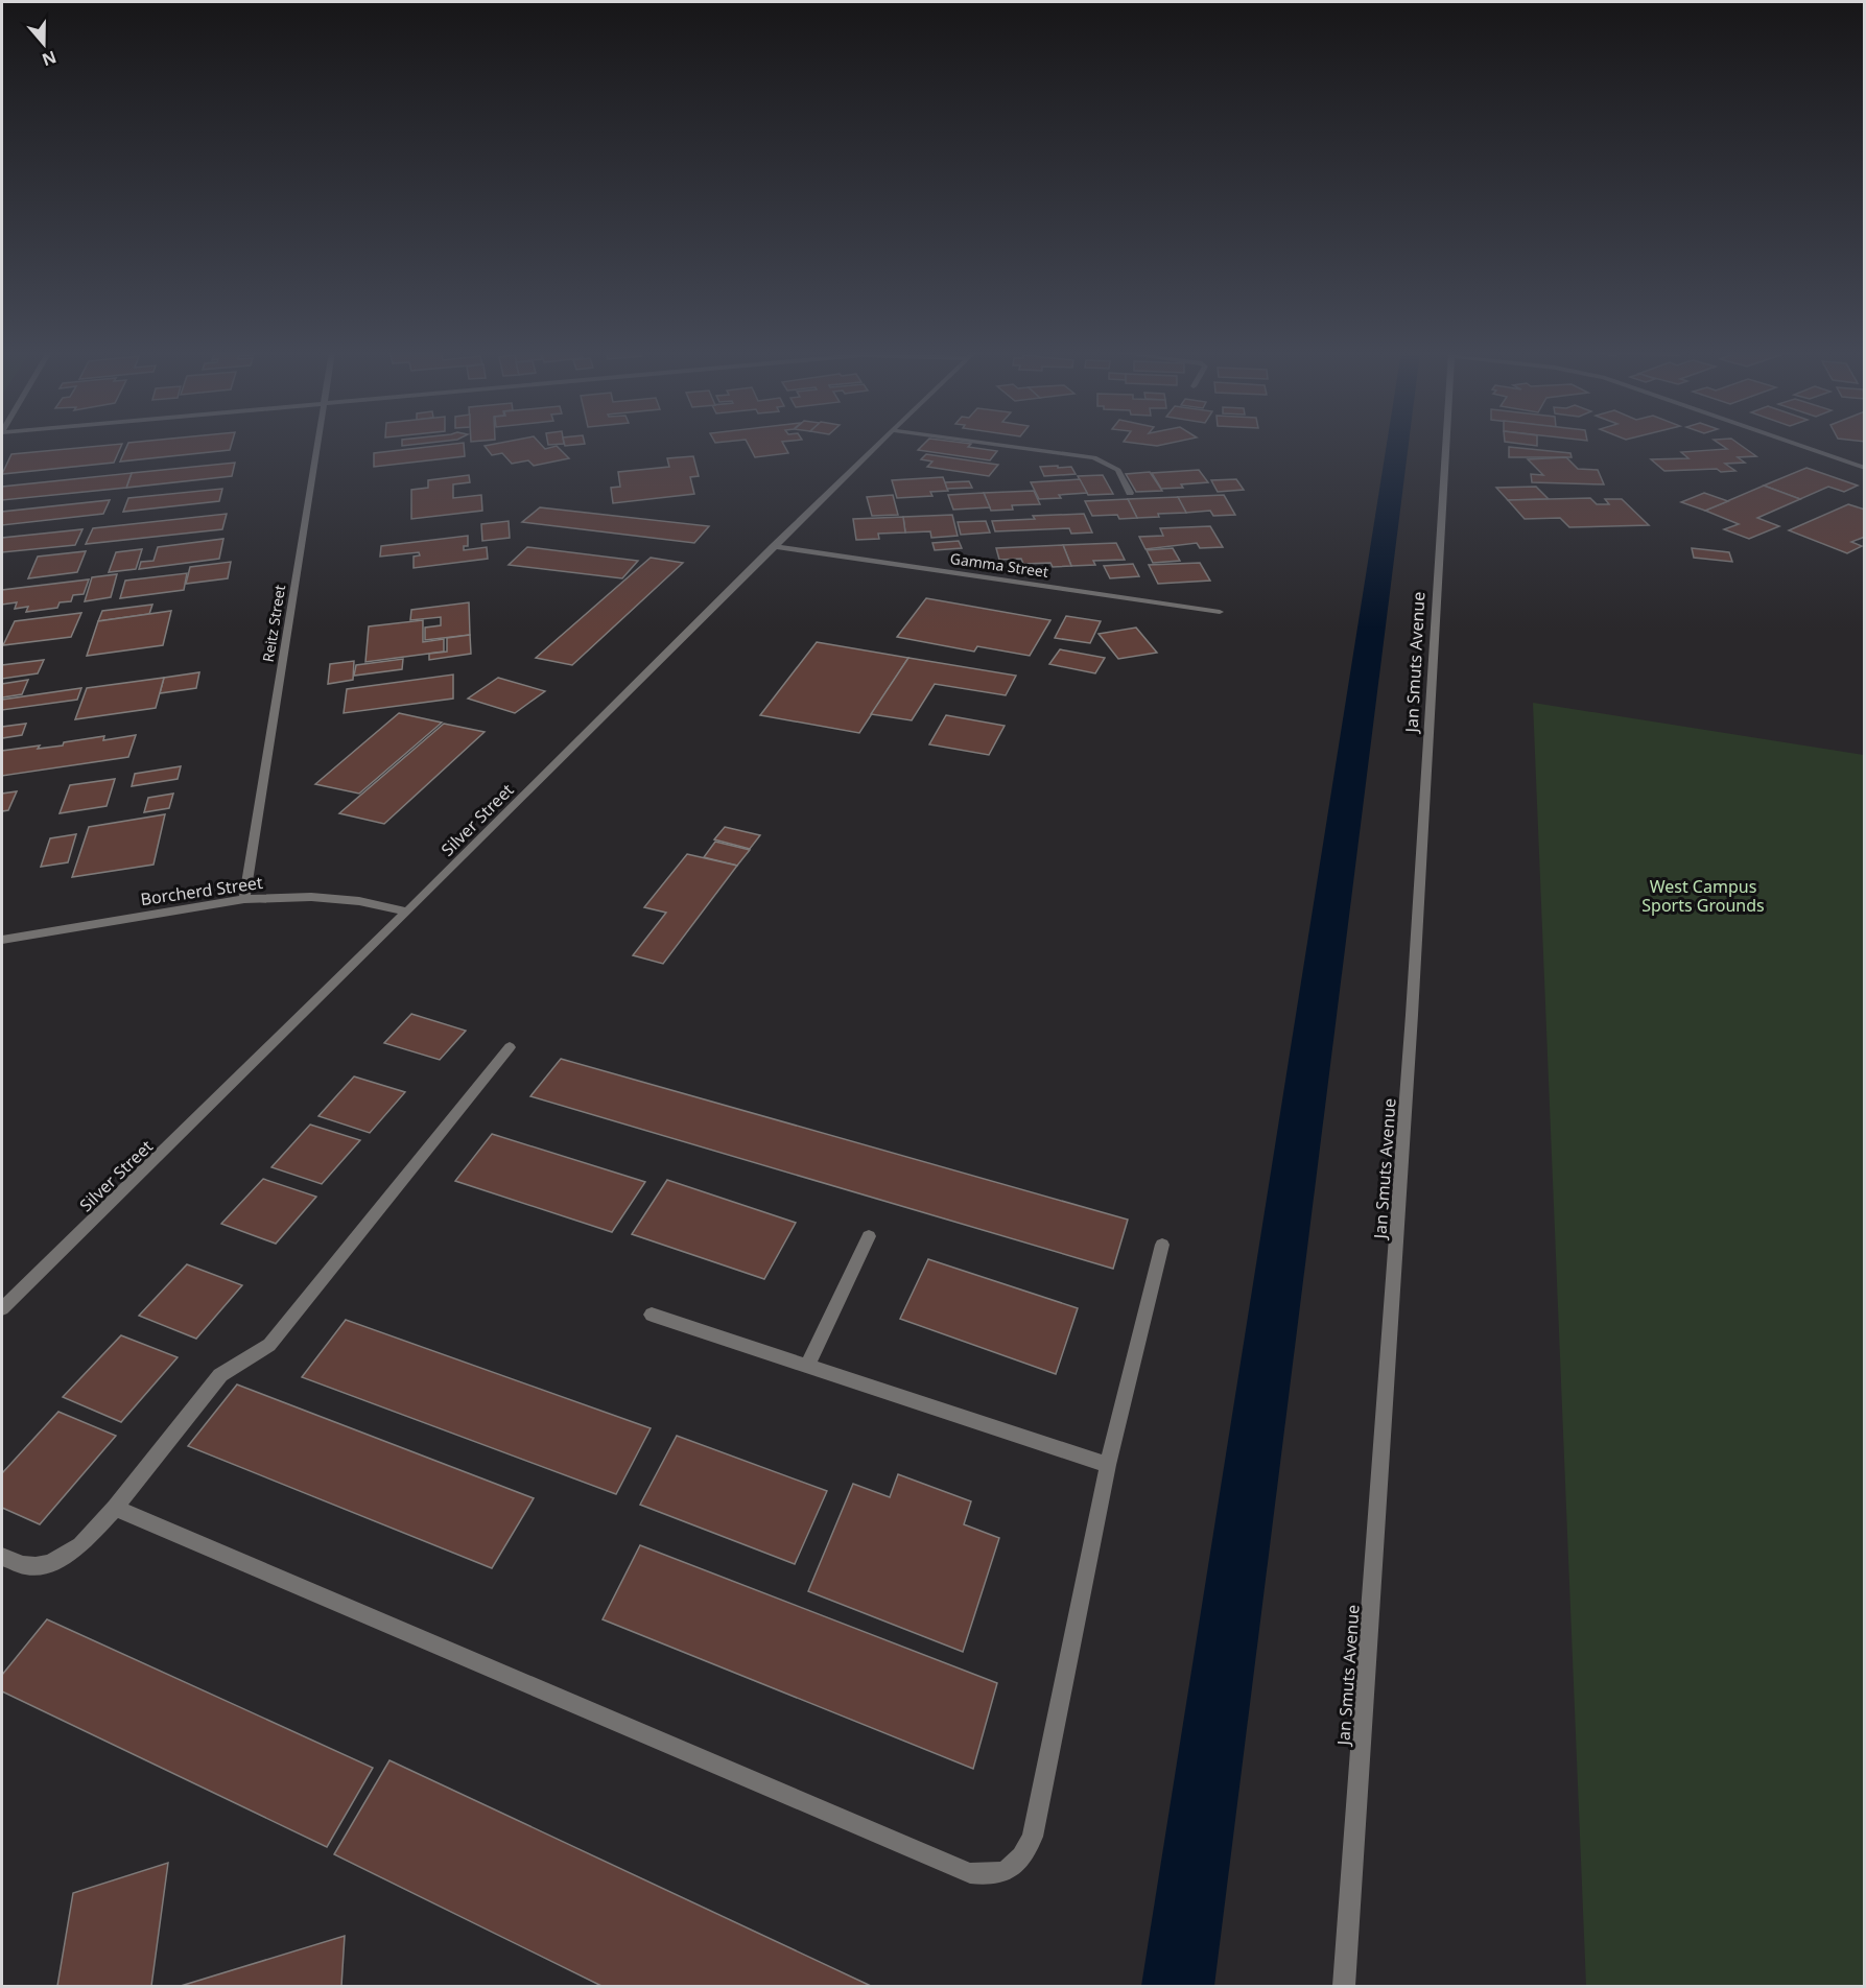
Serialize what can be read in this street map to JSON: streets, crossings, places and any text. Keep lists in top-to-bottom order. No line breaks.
{"streets":{"street":["Gamma Street","Reitz Street","Jan Smuts Avenue","Silver Street","Borcherd Street"]},"crossings":[["Gamma Street","Silver Street"],["Reitz Street","Borcherd Street"],["Silver Street","Borcherd Street"]],"parks":["West Campus Sports Grounds"],"north":"bottom"}
